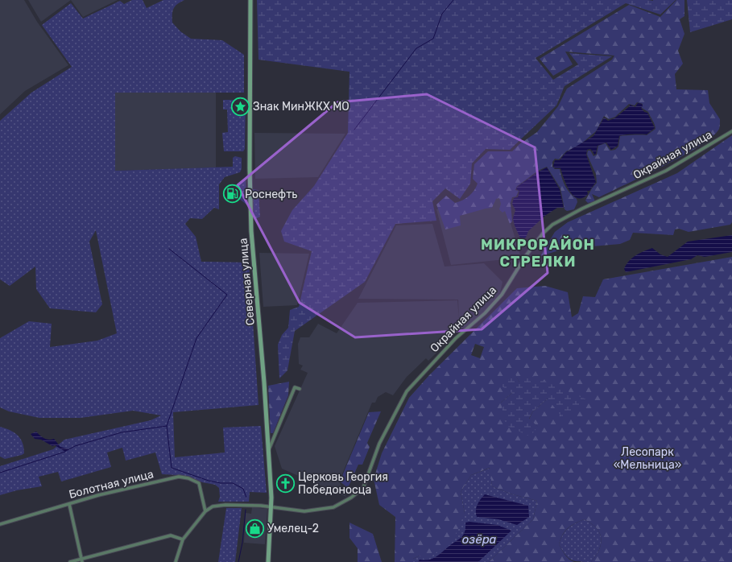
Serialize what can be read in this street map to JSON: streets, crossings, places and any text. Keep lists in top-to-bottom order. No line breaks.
{"streets":{"main road":["Северная улица"],"street":["Окрайная улица","Болотная улица"]},"crossings":[["Окрайная улица","Северная улица"],["Окрайная улица","Болотная улица"]],"districts":["МИКРОРАЙОН СТРЕЛКИ"],"water":["озёра"],"parks":["Лесопарк «Мельница»"],"places":{"place":["Знак МинЖКХ МО"],"fuel station":["Роснефть"],"church":["Церковь Георгия Победоносца"],"shop":["Умелец-2"]}}
